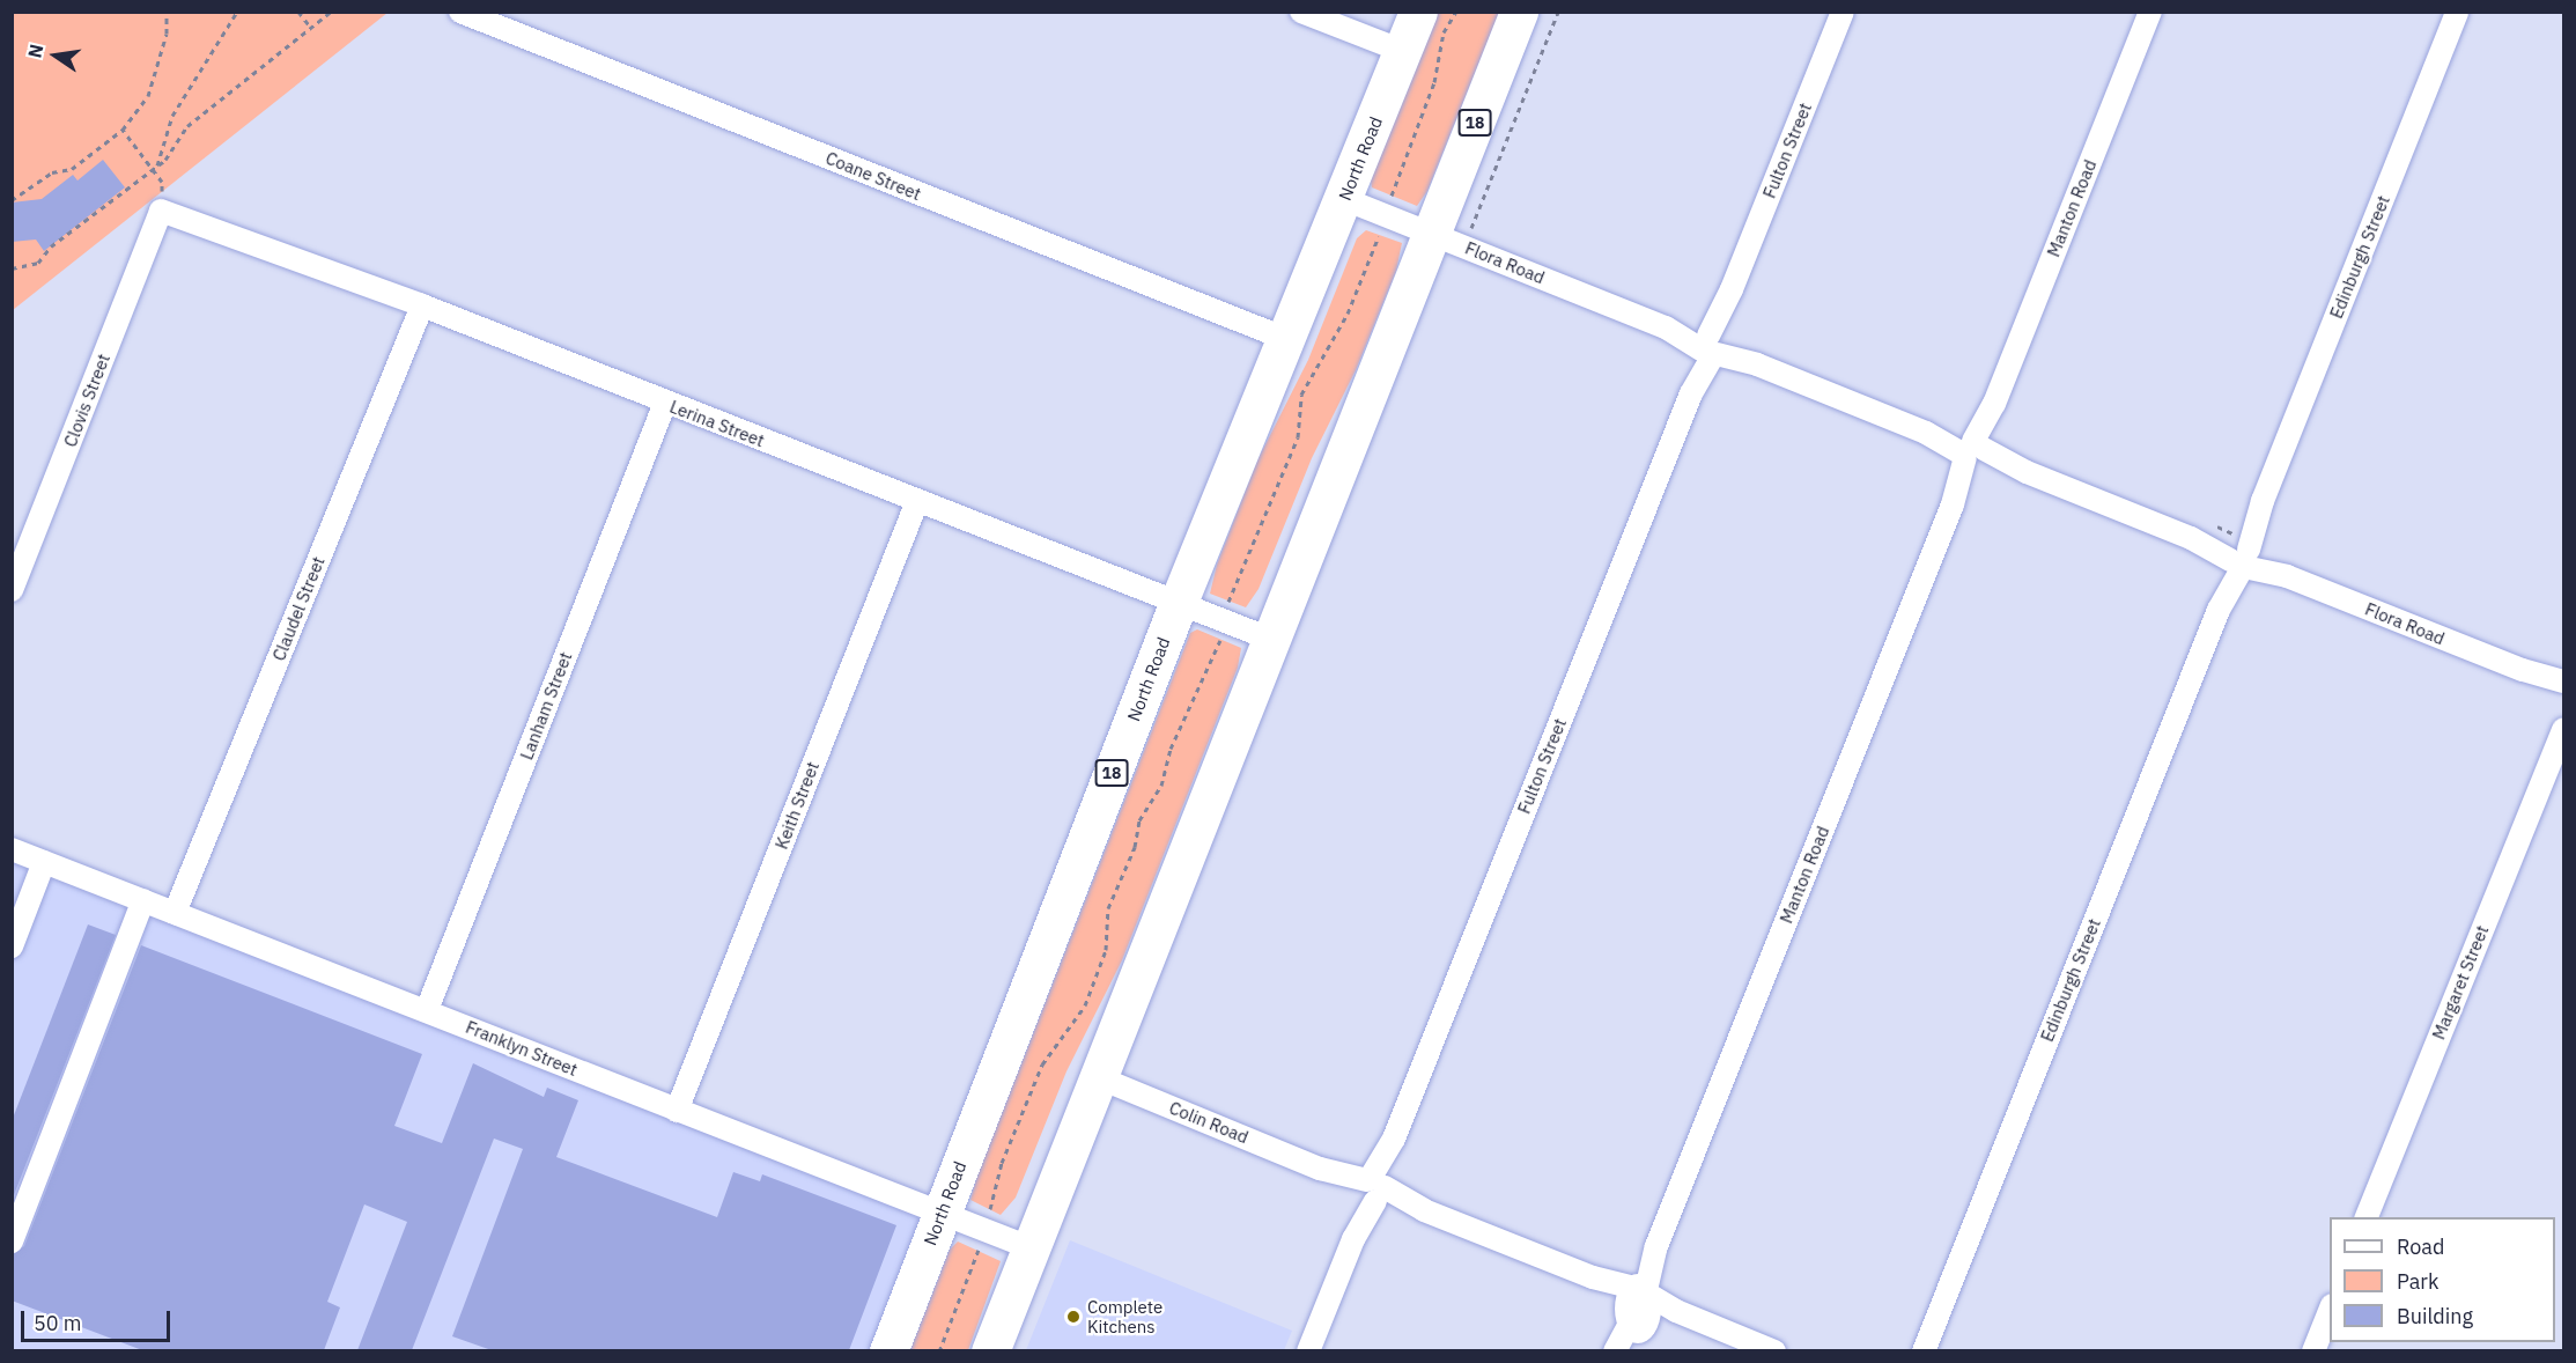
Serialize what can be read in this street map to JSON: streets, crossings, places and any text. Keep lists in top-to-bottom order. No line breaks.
{"streets":{"highway":["18","North Road"],"street":["Fulton Street","Coane Street","Manton Road","Edinburgh Street","Flora Road","Clovis Street","Lerina Street","Claudel Street","Lanham Street","Keith Street","Margaret Street","Franklyn Street","Colin Road"]},"crossings":[["18","Flora Road"],["18","Lerina Street"],["18","Franklyn Street"],["18","Colin Road"],["Fulton Street","Flora Road"],["Fulton Street","Colin Road"],["North Road","Coane Street"],["North Road","Flora Road"],["North Road","Lerina Street"],["North Road","Franklyn Street"],["Manton Road","Flora Road"],["Manton Road","Colin Road"],["Edinburgh Street","Flora Road"],["Clovis Street","Lerina Street"],["Lerina Street","Claudel Street"],["Lerina Street","Lanham Street"],["Lerina Street","Keith Street"],["Claudel Street","Franklyn Street"],["Lanham Street","Franklyn Street"],["Keith Street","Franklyn Street"]],"places":["Complete Kitchens"],"legend":["Road","Park","Building"],"scale_bar":"50 m","north":"left"}
